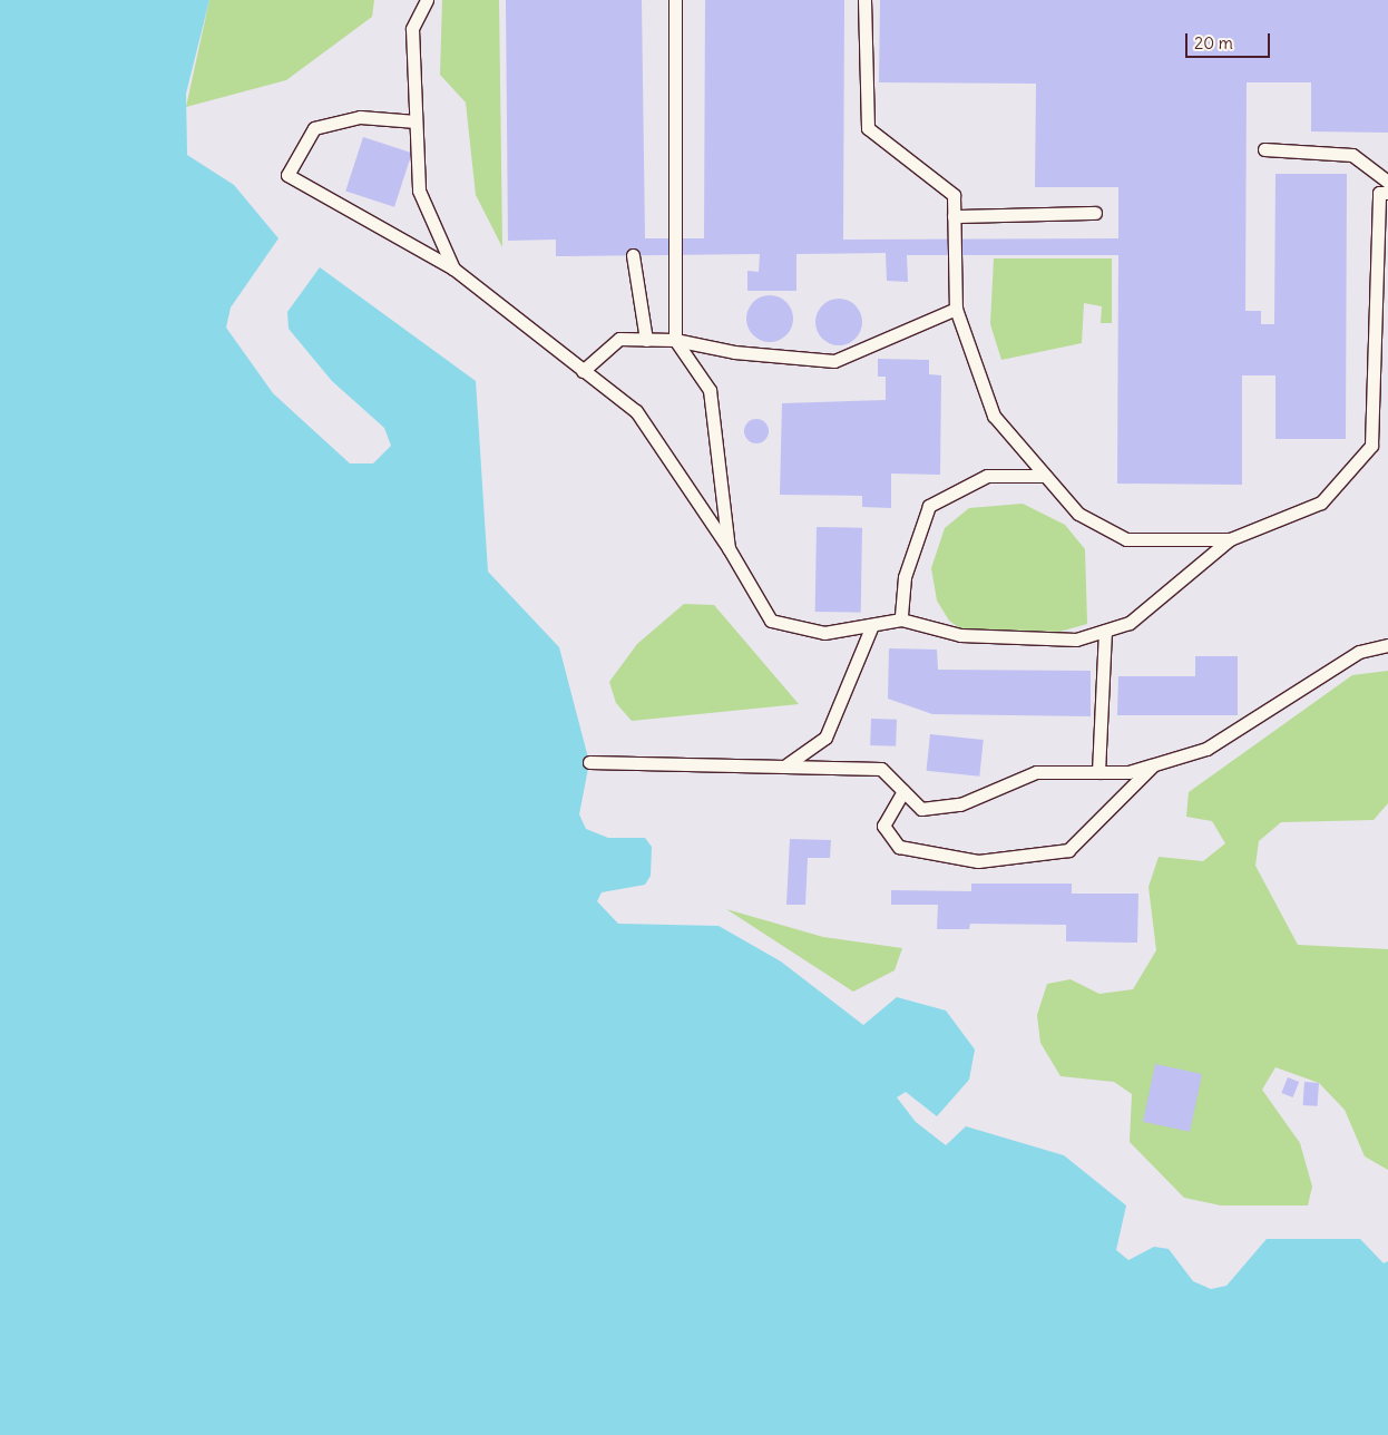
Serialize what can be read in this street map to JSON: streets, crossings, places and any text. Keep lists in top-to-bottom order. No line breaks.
{"scale_bar":"20 m"}
